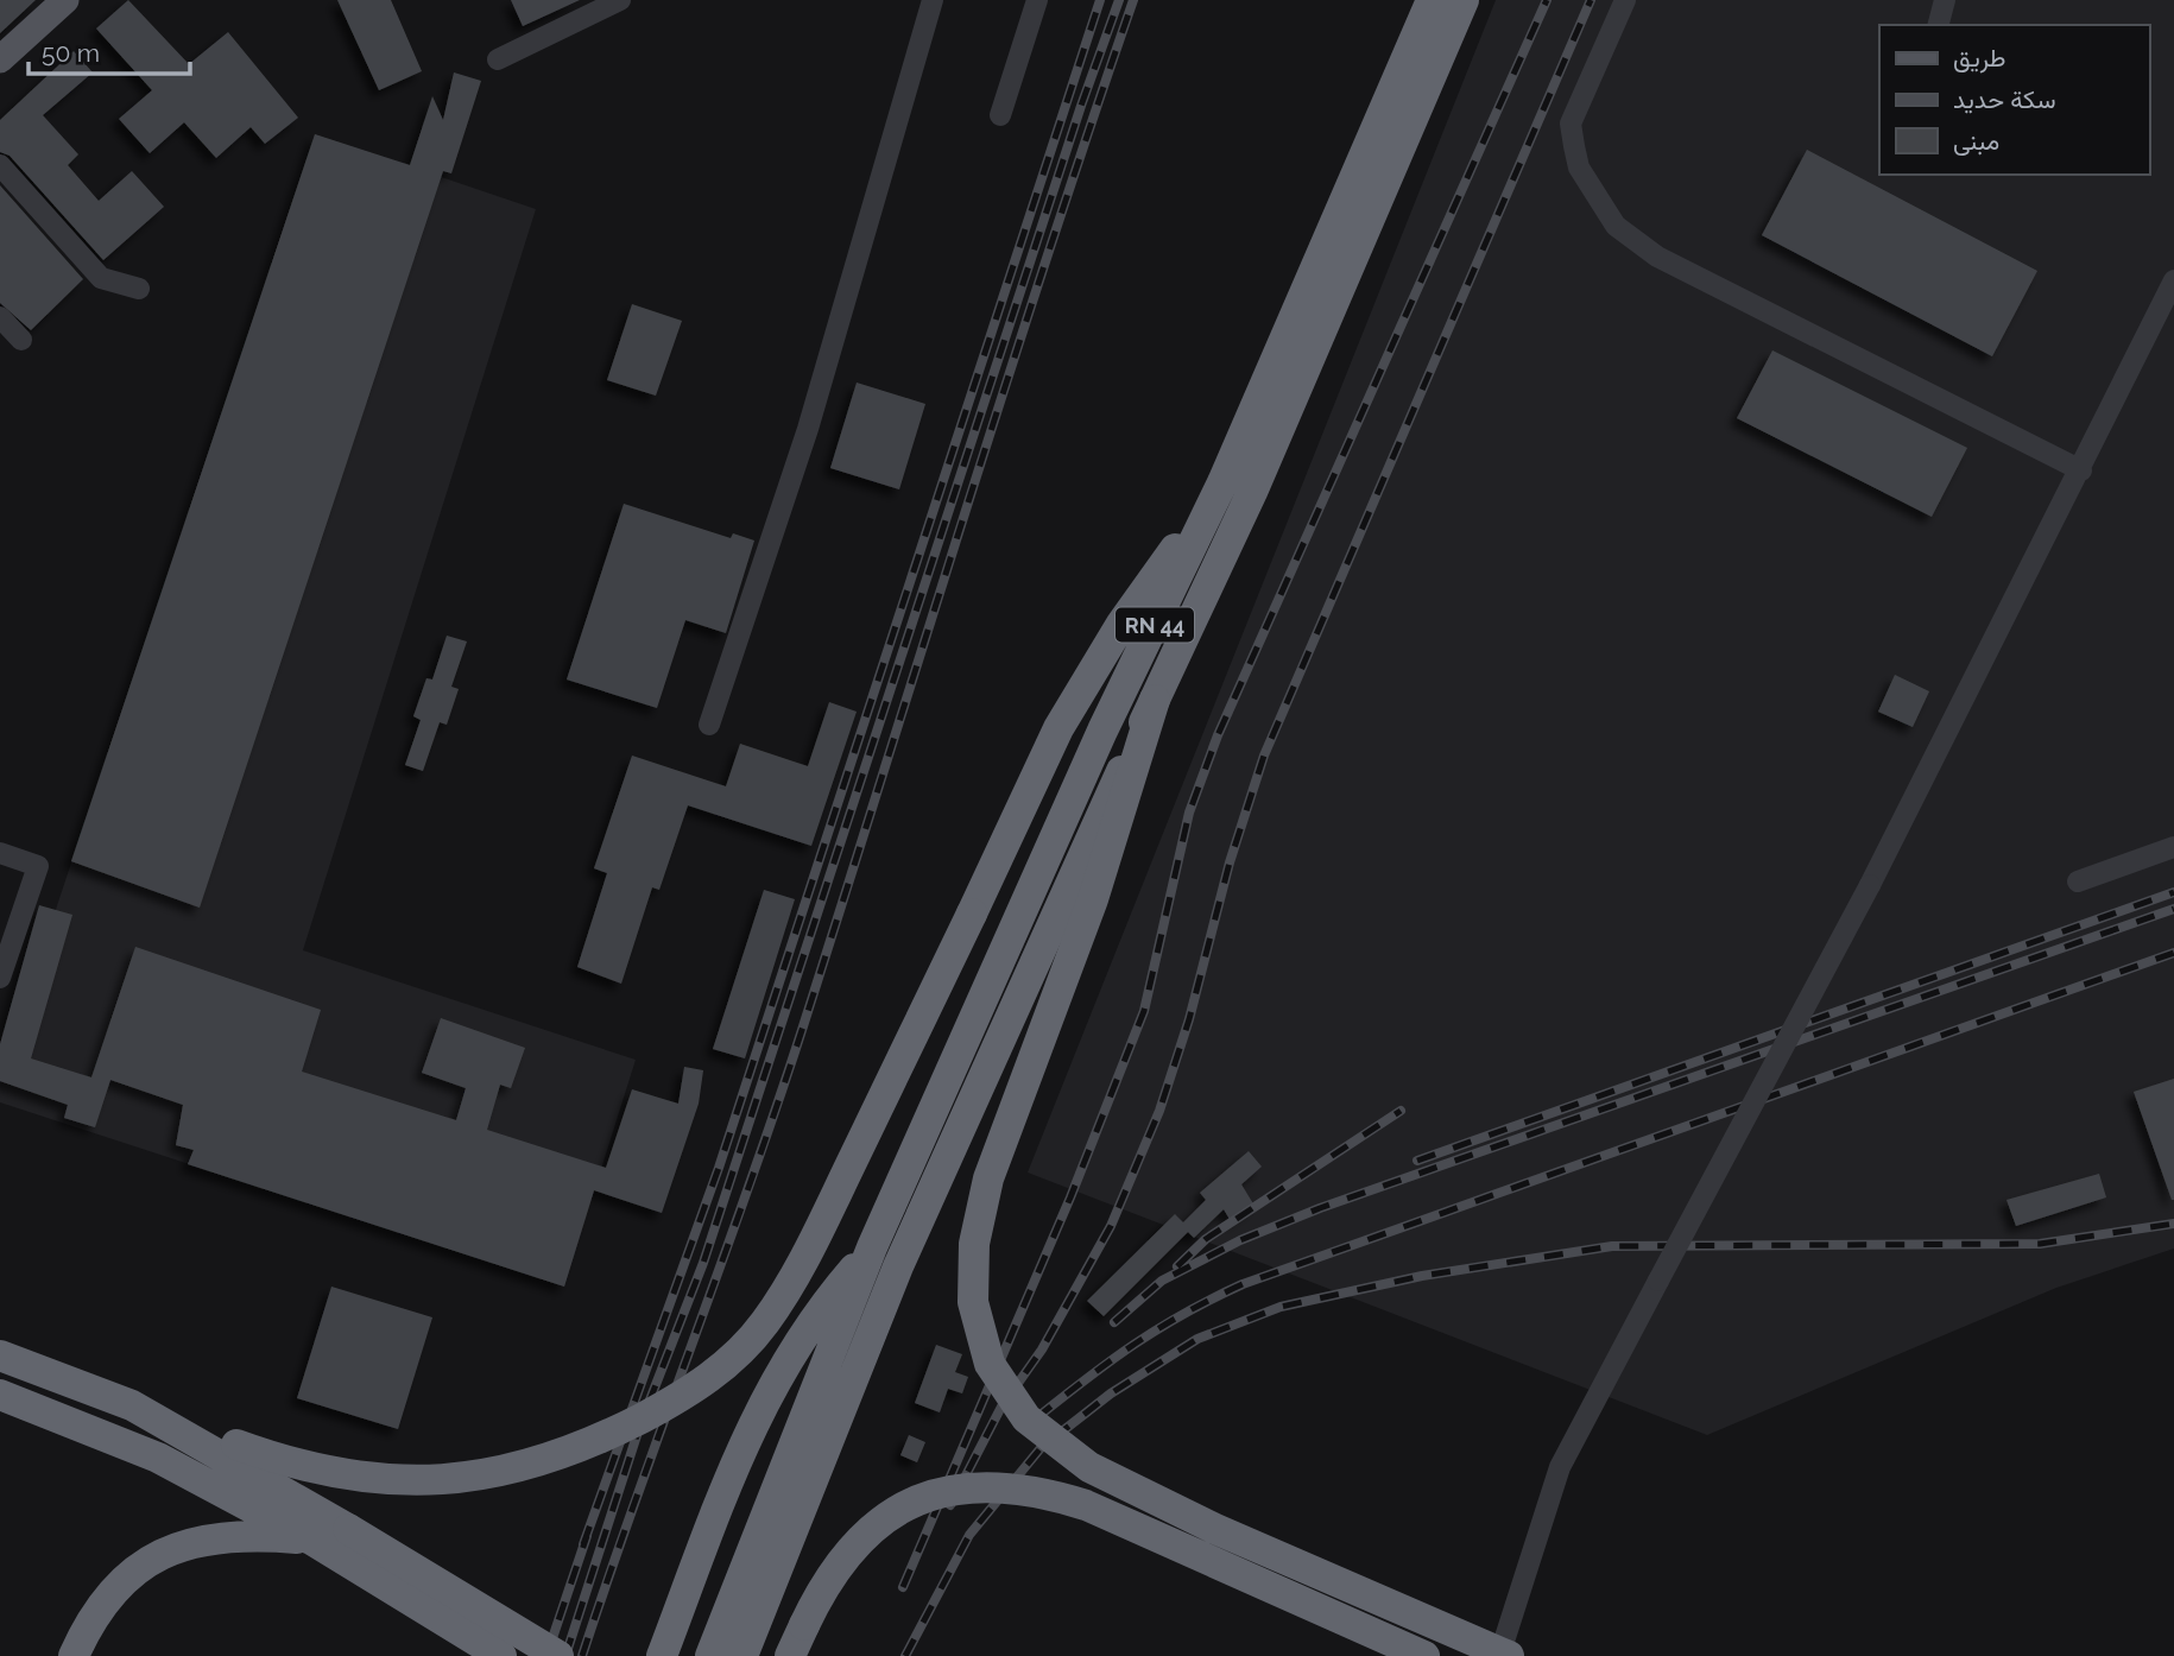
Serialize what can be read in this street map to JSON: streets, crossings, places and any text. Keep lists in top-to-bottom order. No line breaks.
{"streets":{"highway":["RN 44"]},"legend":["طريق","سكة حديد","مبنى"],"scale_bar":"50 m"}
